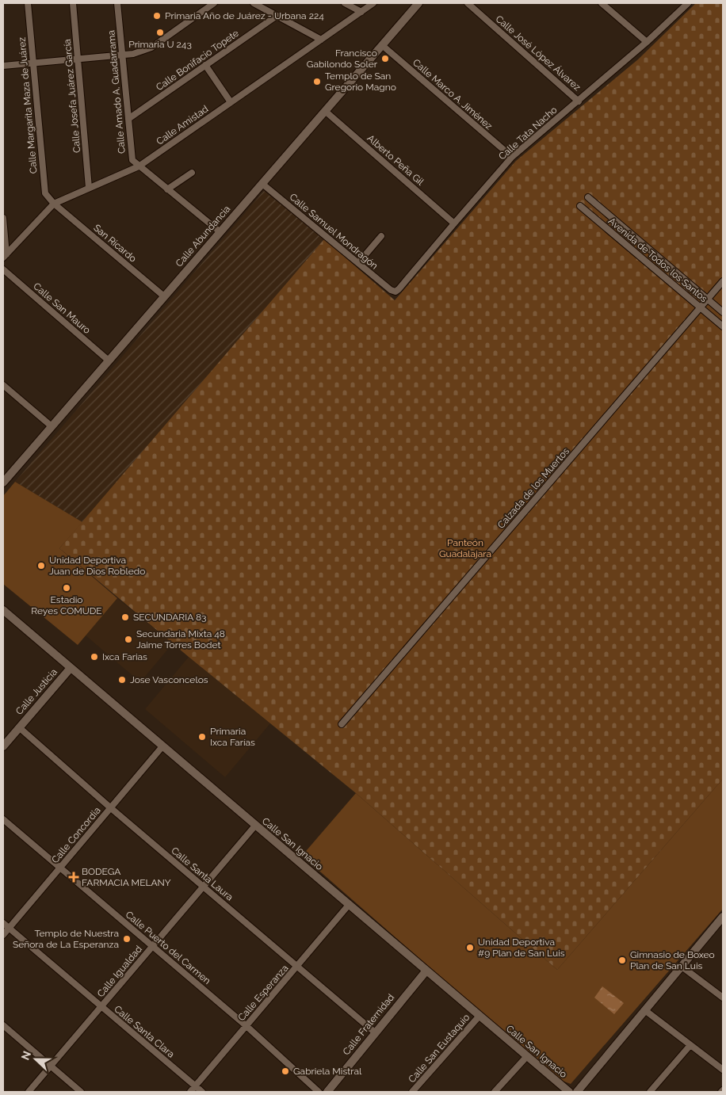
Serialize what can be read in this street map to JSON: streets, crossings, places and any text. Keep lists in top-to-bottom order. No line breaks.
{"streets":{"street":["Calle José López Álvarez","Calle Bonifacio Topete","Calle Amado A. Guadarrama","Calle Marco A. Jiménez","Calle Josefa Juárez García","Calle Margarita Maza de Juárez","Calle Amistad","Calle Tata Nacho","Alberto Peña Gil","Calle Samuel Mondragón","Calle Abundancia","San Ricardo","Avenida de Todos los Santos","Calle San Mauro","Calzada de los Muertos","Calle Justicia","Calle Concordia","Calle San Ignacio","Calle Santa Laura","Calle Puerto del Carmen","Calle Igualdad","Calle Esperanza","Calle Fraternidad","Calle Santa Clara","Calle San Eustaquio"]},"crossings":[["Calle José López Álvarez","Calle Tata Nacho"],["Calle Bonifacio Topete","Calle Amado A. Guadarrama"],["Calle Amado A. Guadarrama","Calle Amistad"],["Calle Amado A. Guadarrama","Calle Abundancia"],["Calle Marco A. Jiménez","Calle Tata Nacho"],["Calle Marco A. Jiménez","Calle Abundancia"],["Calle Josefa Juárez García","Calle Amistad"],["Calle Margarita Maza de Juárez","Calle Amistad"],["Calle Margarita Maza de Juárez","San Ricardo"],["Calle Amistad","San Ricardo"],["Calle Tata Nacho","Alberto Peña Gil"],["Calle Tata Nacho","Calle Samuel Mondragón"],["Alberto Peña Gil","Calle Abundancia"],["Calle Samuel Mondragón","Calle Abundancia"],["Calle Abundancia","San Ricardo"],["Calle Abundancia","Calle San Mauro"],["Avenida de Todos los Santos","Calzada de los Muertos"],["Calle Justicia","Calle San Ignacio"],["Calle Justicia","Calle Santa Laura"],["Calle Concordia","Calle San Ignacio"],["Calle Concordia","Calle Santa Laura"],["Calle Concordia","Calle Puerto del Carmen"],["Calle Concordia","Calle Santa Clara"],["Calle San Ignacio","Calle Igualdad"],["Calle San Ignacio","Calle Esperanza"],["Calle San Ignacio","Calle Fraternidad"],["Calle San Ignacio","Calle San Eustaquio"],["Calle Santa Laura","Calle Igualdad"],["Calle Santa Laura","Calle Esperanza"],["Calle Santa Laura","Calle Fraternidad"],["Calle Puerto del Carmen","Calle Igualdad"],["Calle Puerto del Carmen","Calle Esperanza"],["Calle Igualdad","Calle Santa Clara"],["Calle Esperanza","Calle Santa Clara"]],"parks":["Panteón Guadalajara"],"places":{"other":["Primaria Año de Juárez - Urbana 224","Primaria U 243","Francisco Gabilondo Soler","Templo de San Gregorio Magno","Unidad Deportiva Juan de Dios Robledo","Estadio Reyes COMUDE","SECUNDARIA 83","Secundaria Mixta 48 Jaime Torres Bodet","Ixca Farias","Jose Vasconcelos","Primaria Ixca Farías","Templo de Nuestra Señora de La Esperanza","Unidad Deportiva #9 Plan de San Luis","Gimnasio de Boxeo Plan de San Luis","Gabriela Mistral"],"health":["BODEGA FARMACIA MELANY"]},"north":"left"}
